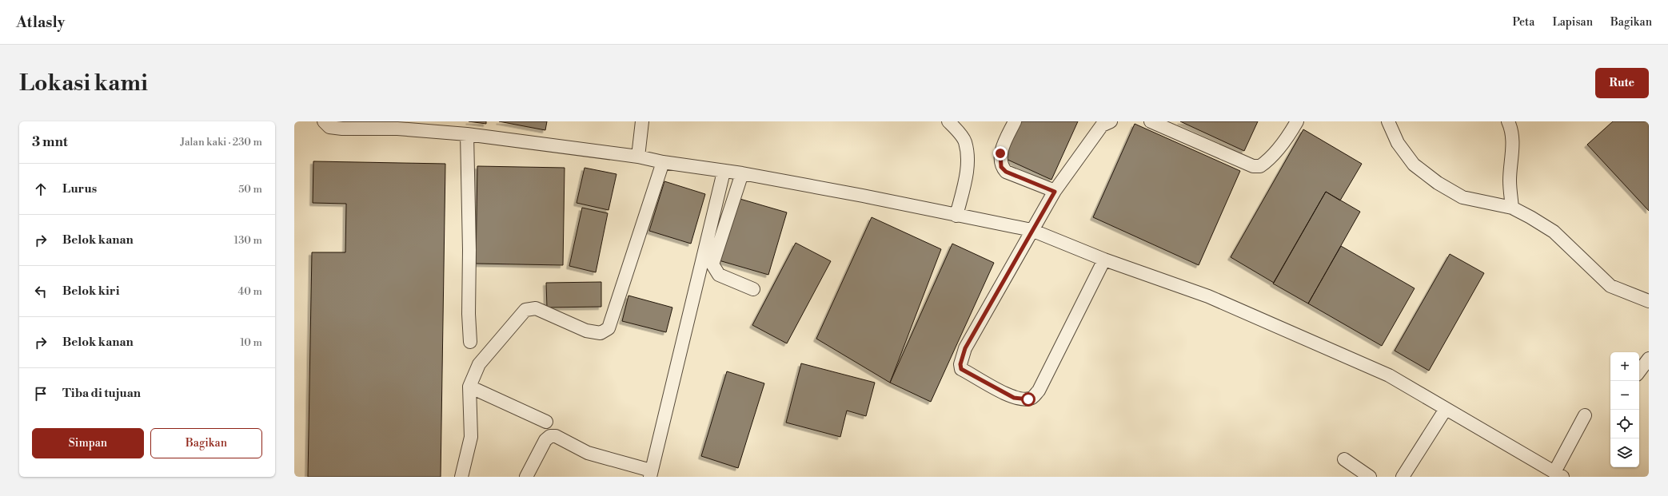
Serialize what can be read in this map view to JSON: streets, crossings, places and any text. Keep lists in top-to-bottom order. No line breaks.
{"page":{"header":"Atlasly","nav":["Peta","Lapisan","Bagikan"],"buttons":["Rute",["Simpan","Bagikan"]],"title":"Lokasi kami","heading":["3 mnt","Jalan kaki · 230 m"],"list":[["Lurus","50 m"],["Belok kanan","130 m"],["Belok kiri","40 m"],["Belok kanan","10 m"],"Tiba di tujuan"],"map_buttons":["+","−"]}}
